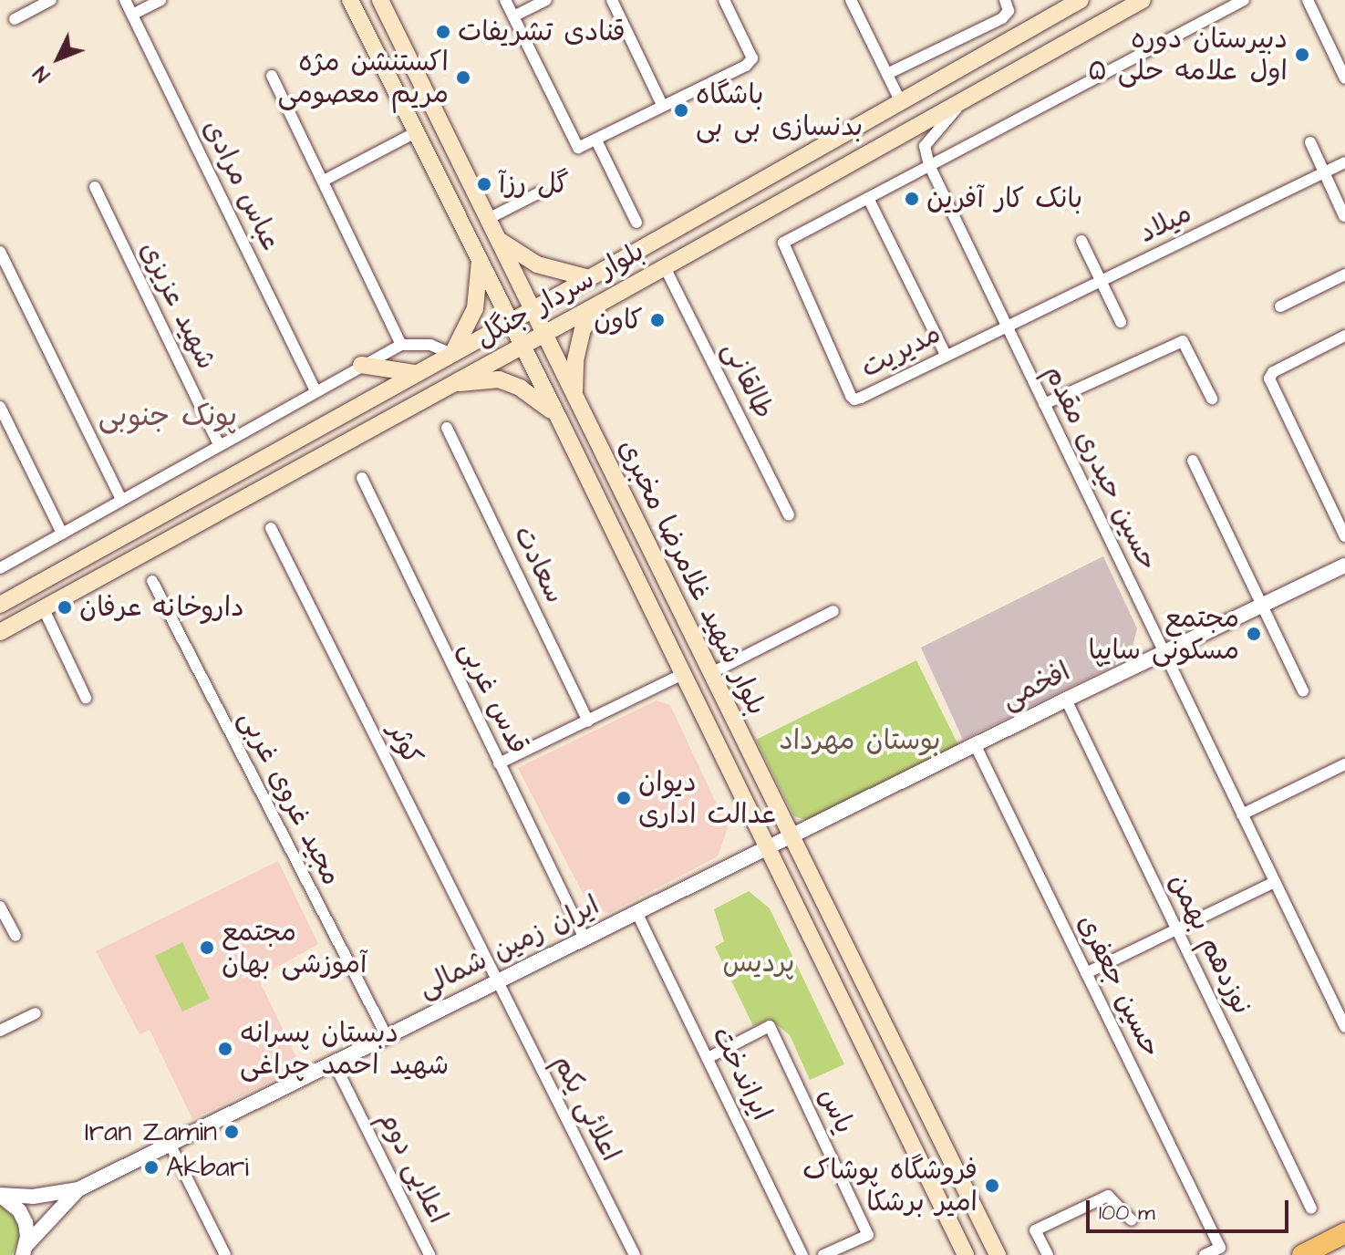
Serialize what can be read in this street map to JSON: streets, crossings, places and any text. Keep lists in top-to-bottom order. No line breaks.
{"streets":{"main road":["بلوار سردار جنگل","بلوار شهید غلامرضا مخبری"],"street":["عباس مرادی","میلاد","شهید عزیزی","مدیریت","طالقانی","حسین حیدری مقدم","سعادت","افخمی","قدس غربی","کوثر","مجید غروی غربی","نوزدهم بهمن","ایران زمین شمالی","حسین جعفری","ایراندخت","اعلائی یکم","یاس","اعلایی دوم"]},"crossings":[["میلاد","مدیریت"],["میلاد","حسین حیدری مقدم"],["بلوار سردار جنگل","طالقانی"],["بلوار سردار جنگل","بلوار شهید غلامرضا مخبری"],["مدیریت","حسین حیدری مقدم"],["حسین حیدری مقدم","افخمی"],["بلوار شهید غلامرضا مخبری","افخمی"],["بلوار شهید غلامرضا مخبری","ایران زمین شمالی"],["افخمی","نوزدهم بهمن"],["افخمی","ایران زمین شمالی"],["افخمی","حسین جعفری"],["قدس غربی","ایران زمین شمالی"],["کوثر","ایران زمین شمالی"],["کوثر","اعلائی یکم"],["مجید غروی غربی","ایران زمین شمالی"],["ایران زمین شمالی","ایراندخت"],["ایران زمین شمالی","اعلائی یکم"],["ایران زمین شمالی","اعلایی دوم"],["ایراندخت","یاس"]],"districts":["پونک جنوبی"],"parks":["بوستان مهرداد","پردیس"],"places":["قنادی تشریفات","دبیرستان دوره اول علامه حلی ۵","اکستنشن مژه مریم معصومی","باشگاه بدنسازی بی بی","گل رزآ","بانک کار آفرین","کاون","داروخانه عرفان","مجتمع مسکونی سایپا","دیوان عدالت اداری","مجتمع آموزشی بهان","دبستان پسرانه شهید احمد چراغی","Iran Zamin","Akbari","فروشگاه پوشاک امیر برشکا"],"scale_bar":"100 m","north":"bottom left"}
